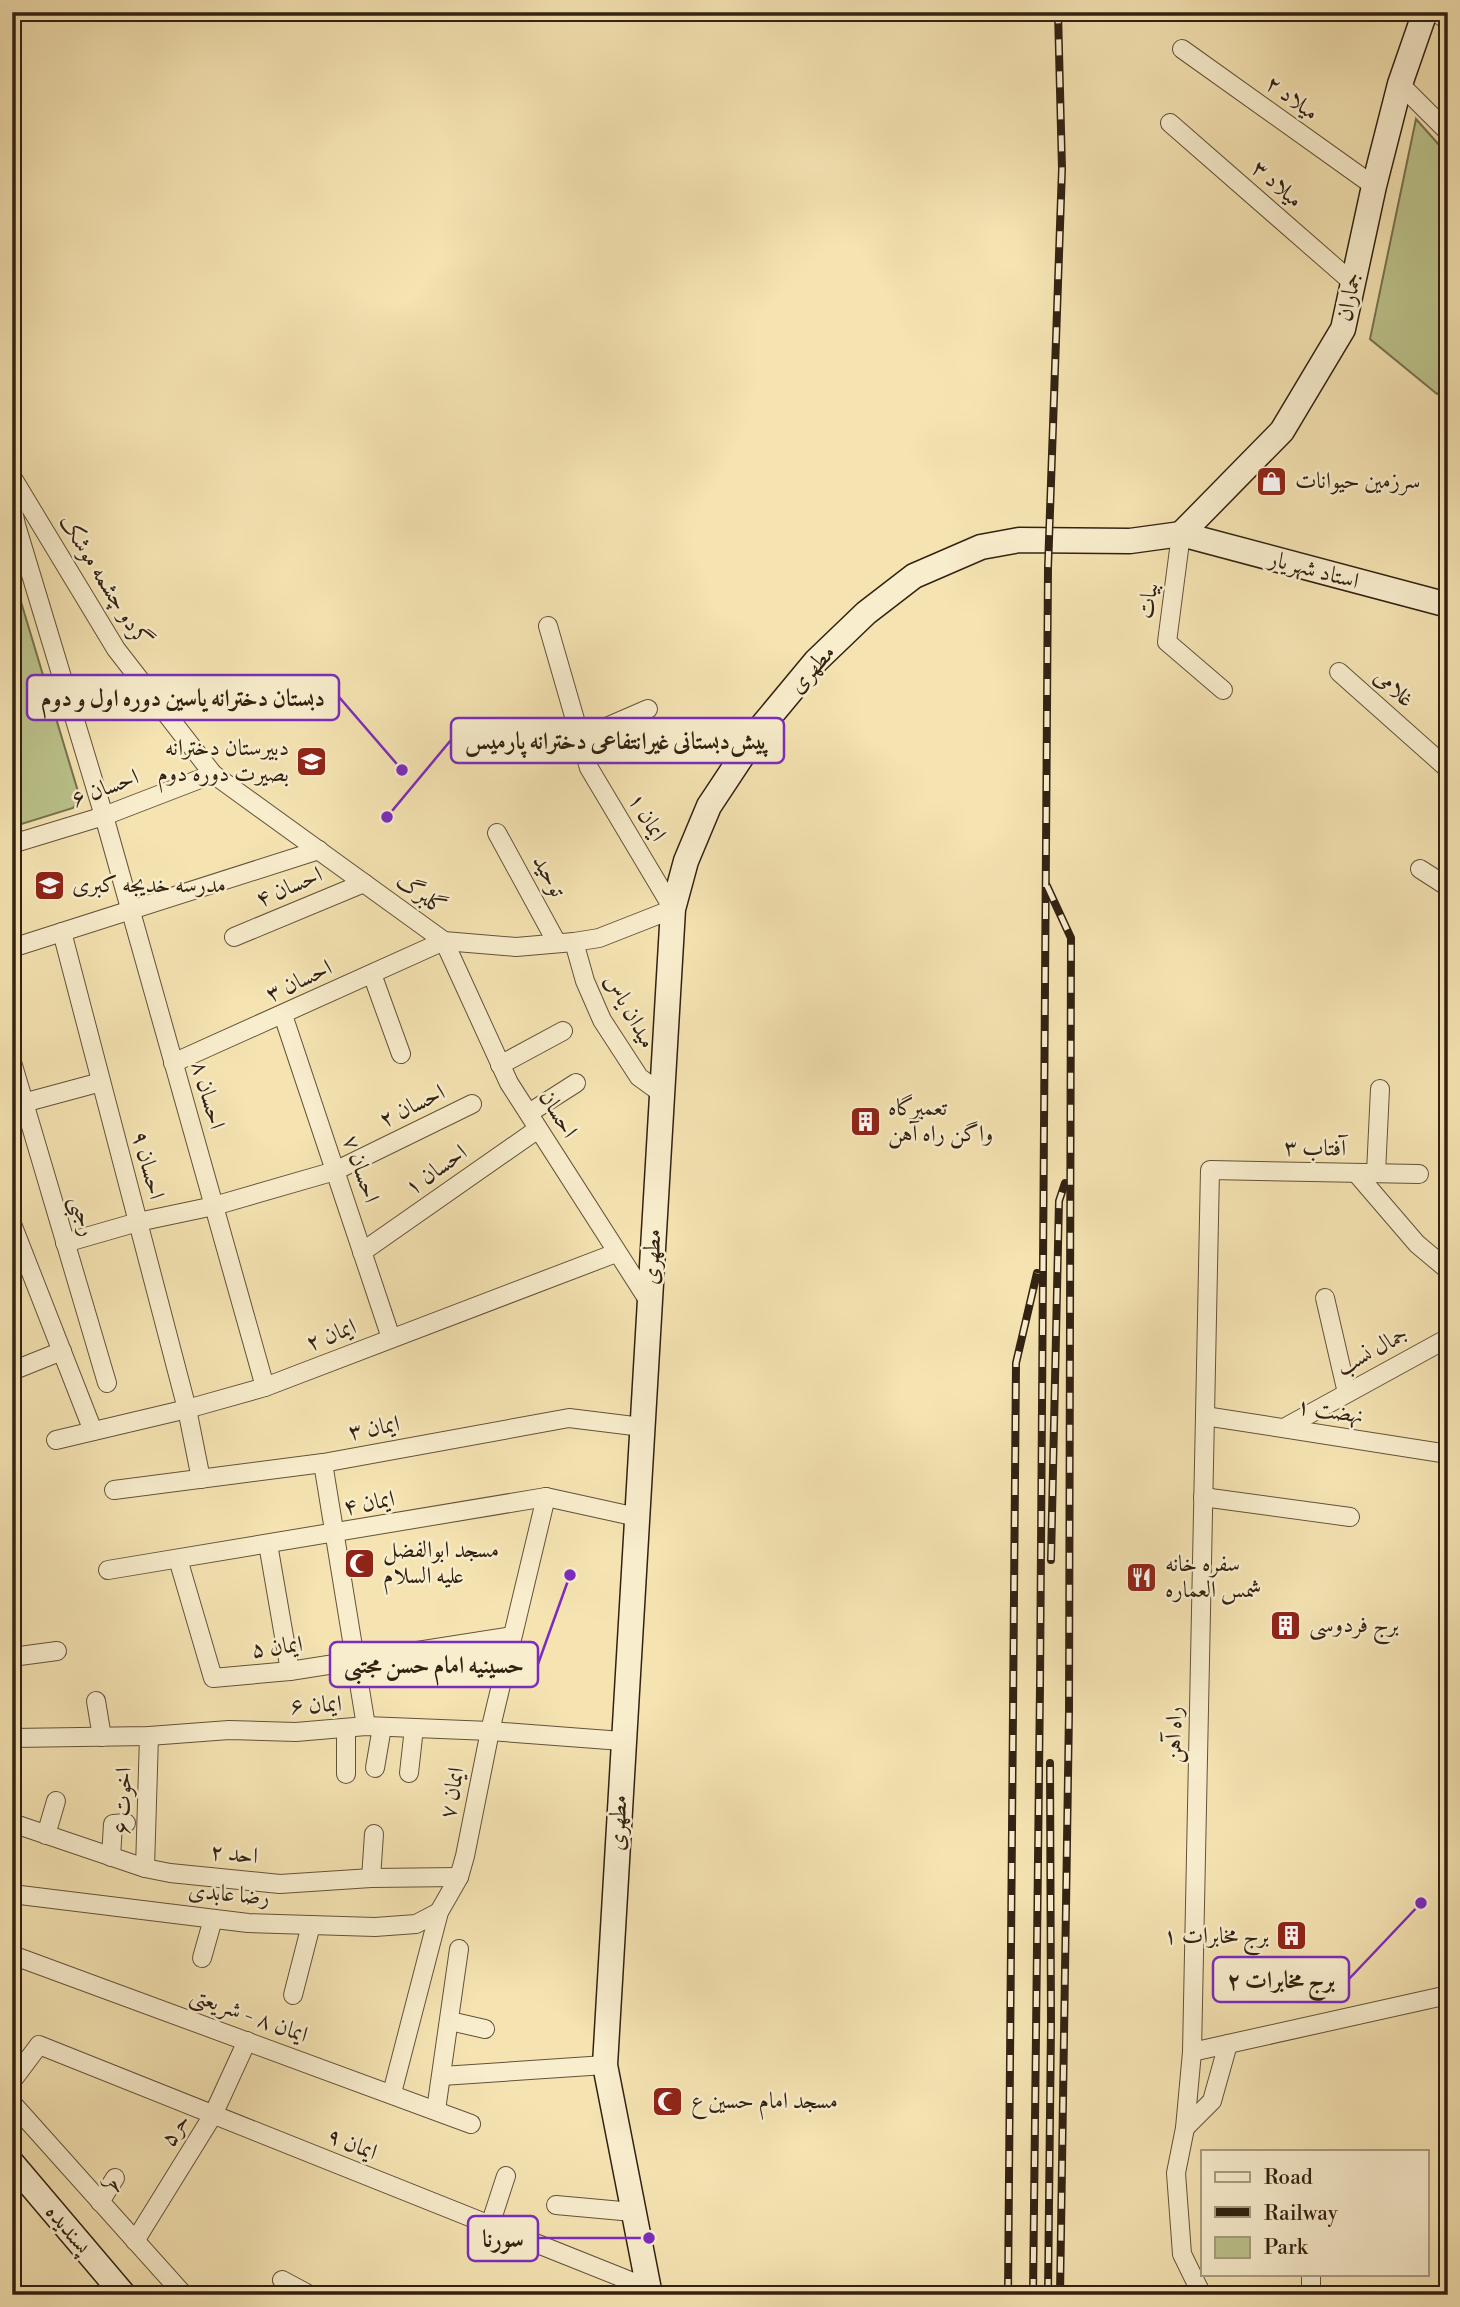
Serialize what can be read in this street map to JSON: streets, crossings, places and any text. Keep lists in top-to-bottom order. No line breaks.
{"streets":{"street":["میلاد ۲","میلاد ۳","جماران","استاد شهریار","گردو چشمه موشک","بیات","مطهری","غلامی","احسان ۶","ایمان ۱","توحید","احسان ۴","گلبرگ","احسان ۳","میدان یاس","احسان ۸","احسان ۲","احسان","آفتاب ۳","احسان ۹","احسان ۷","احسان ۱","رجبی","ایمان ۲","جمال نسب","نهضت ۱","ایمان ۳","ایمان ۴","ایمان ۵","ایمان ۶","راه آهن","ایمان ۷","اخوت ۶","احد ۲","رضا عابدی","ایمان ۸ - شریعتی","حر۵","ایمان ۹","حر","پسندیده"]},"crossings":[["میلاد ۲","جماران"],["میلاد ۳","جماران"],["جماران","استاد شهریار"],["جماران","بیات"],["جماران","مطهری"],["استاد شهریار","بیات"],["استاد شهریار","مطهری"],["گردو چشمه موشک","احسان ۶"],["گردو چشمه موشک","گلبرگ"],["بیات","مطهری"],["مطهری","ایمان ۱"],["مطهری","گلبرگ"],["مطهری","میدان یاس"],["مطهری","احسان"],["مطهری","ایمان ۳"],["مطهری","ایمان ۴"],["مطهری","ایمان ۶"],["مطهری","ایمان ۹"],["احسان ۶","گلبرگ"],["احسان ۶","احسان ۸"],["ایمان ۱","گلبرگ"],["توحید","گلبرگ"],["توحید","میدان یاس"],["احسان ۴","گلبرگ"],["گلبرگ","احسان ۳"],["گلبرگ","میدان یاس"],["گلبرگ","احسان"],["احسان ۳","احسان ۸"],["احسان ۳","احسان"],["احسان ۳","احسان ۷"],["احسان ۸","احسان ۲"],["احسان ۸","ایمان ۲"],["احسان ۲","احسان ۹"],["احسان ۲","احسان ۷"],["احسان ۲","رجبی"],["احسان","احسان ۱"],["احسان","ایمان ۲"],["آفتاب ۳","راه آهن"],["احسان ۹","ایمان ۲"],["احسان ۹","ایمان ۳"],["احسان ۷","احسان ۱"],["احسان ۷","ایمان ۲"],["جمال نسب","نهضت ۱"],["نهضت ۱","راه آهن"],["ایمان ۴","ایمان ۵"],["ایمان ۴","ایمان ۷"],["ایمان ۵","ایمان ۷"],["ایمان ۶","ایمان ۷"],["ایمان ۶","اخوت ۶"],["ایمان ۷","احد ۲"],["ایمان ۷","رضا عابدی"],["ایمان ۷","ایمان ۸ - شریعتی"],["اخوت ۶","احد ۲"],["ایمان ۸ - شریعتی","حر۵"],["حر۵","ایمان ۹"],["حر۵","حر"]],"places":{"shop":["سرزمین حیوانات"],"school or university":["دبیرستان دخترانه بصیرت دوره دوم","مدرسه خدیجه کبری"],"other":["دبستان دخترانه یاسین دوره اول و دوم","پیش‌دبستانی غیرانتفاعی دخترانه پارمیس","حسینیه امام حسن مجتبی","برج مخابرات ۲","سورنا"],"building":["تعمیرگاه واگن راه آهن","برج فردوسی","برج مخابرات ۱"],"mosque":["مسجد ابوالفضل علیه السلام","مسجد امام حسین ع"],"restaurant":["سفره خانه شمس العماره"]},"legend":["Road","Railway","Park"]}
